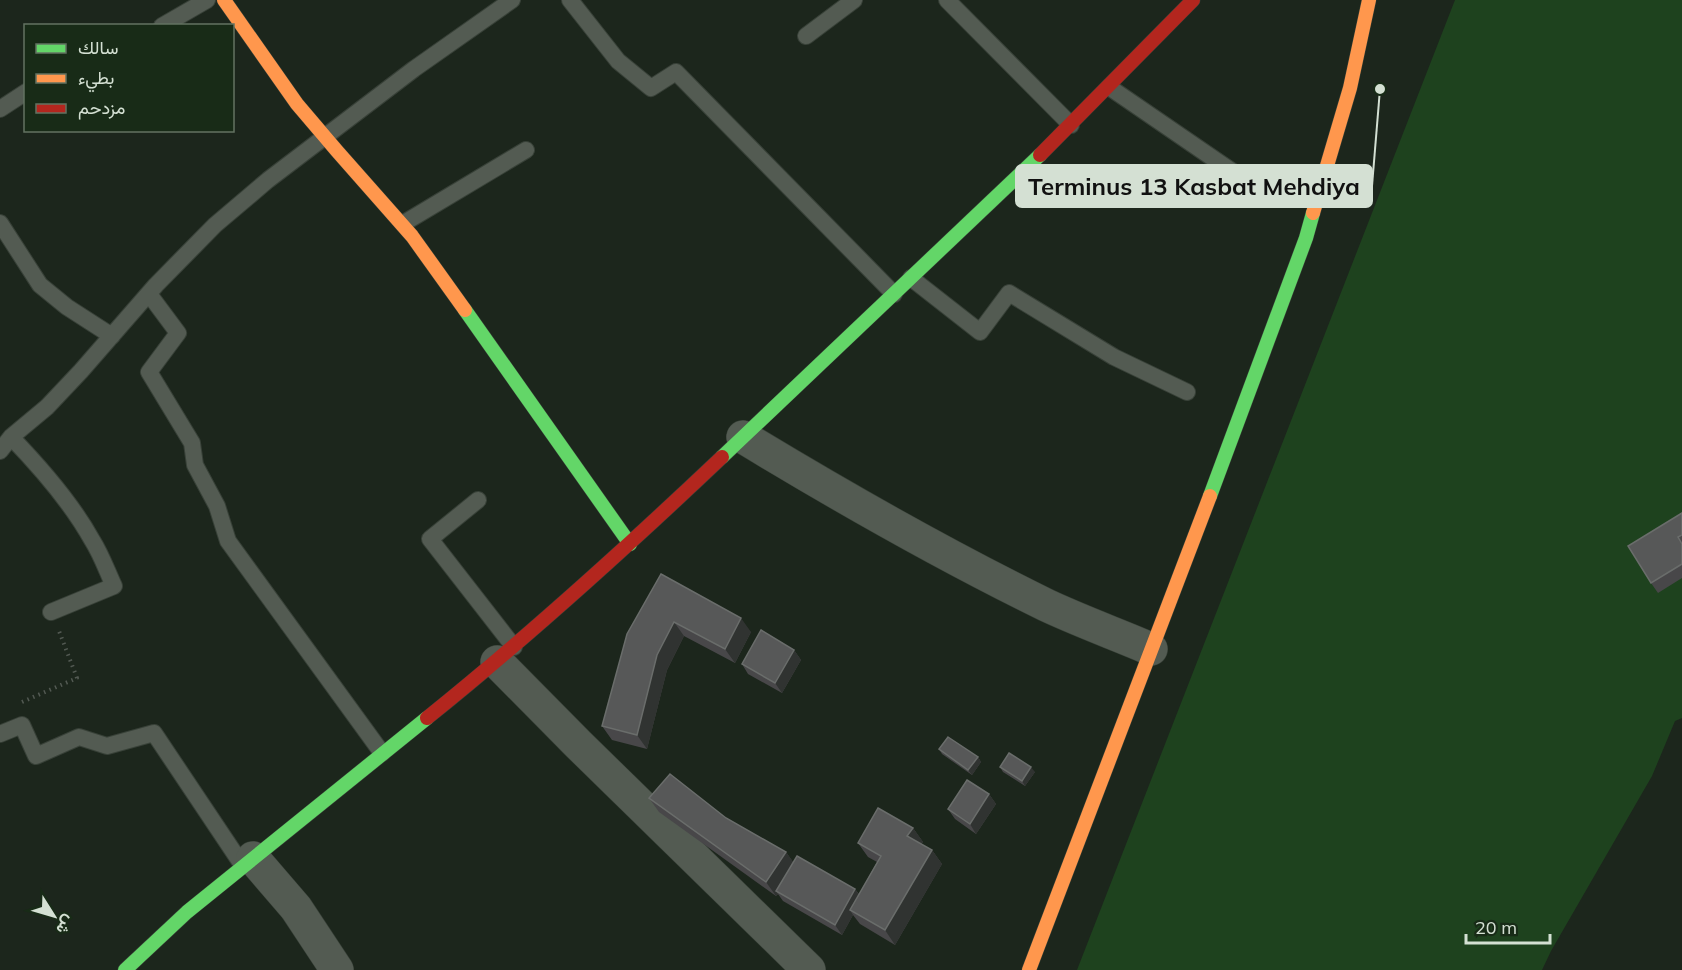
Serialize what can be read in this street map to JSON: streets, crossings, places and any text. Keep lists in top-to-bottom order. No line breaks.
{"places":["Terminus 13 Kasbat Mehdiya"],"legend":["سالك","بطيء","مزدحم"],"scale_bar":"20 m","north":"bottom right"}
